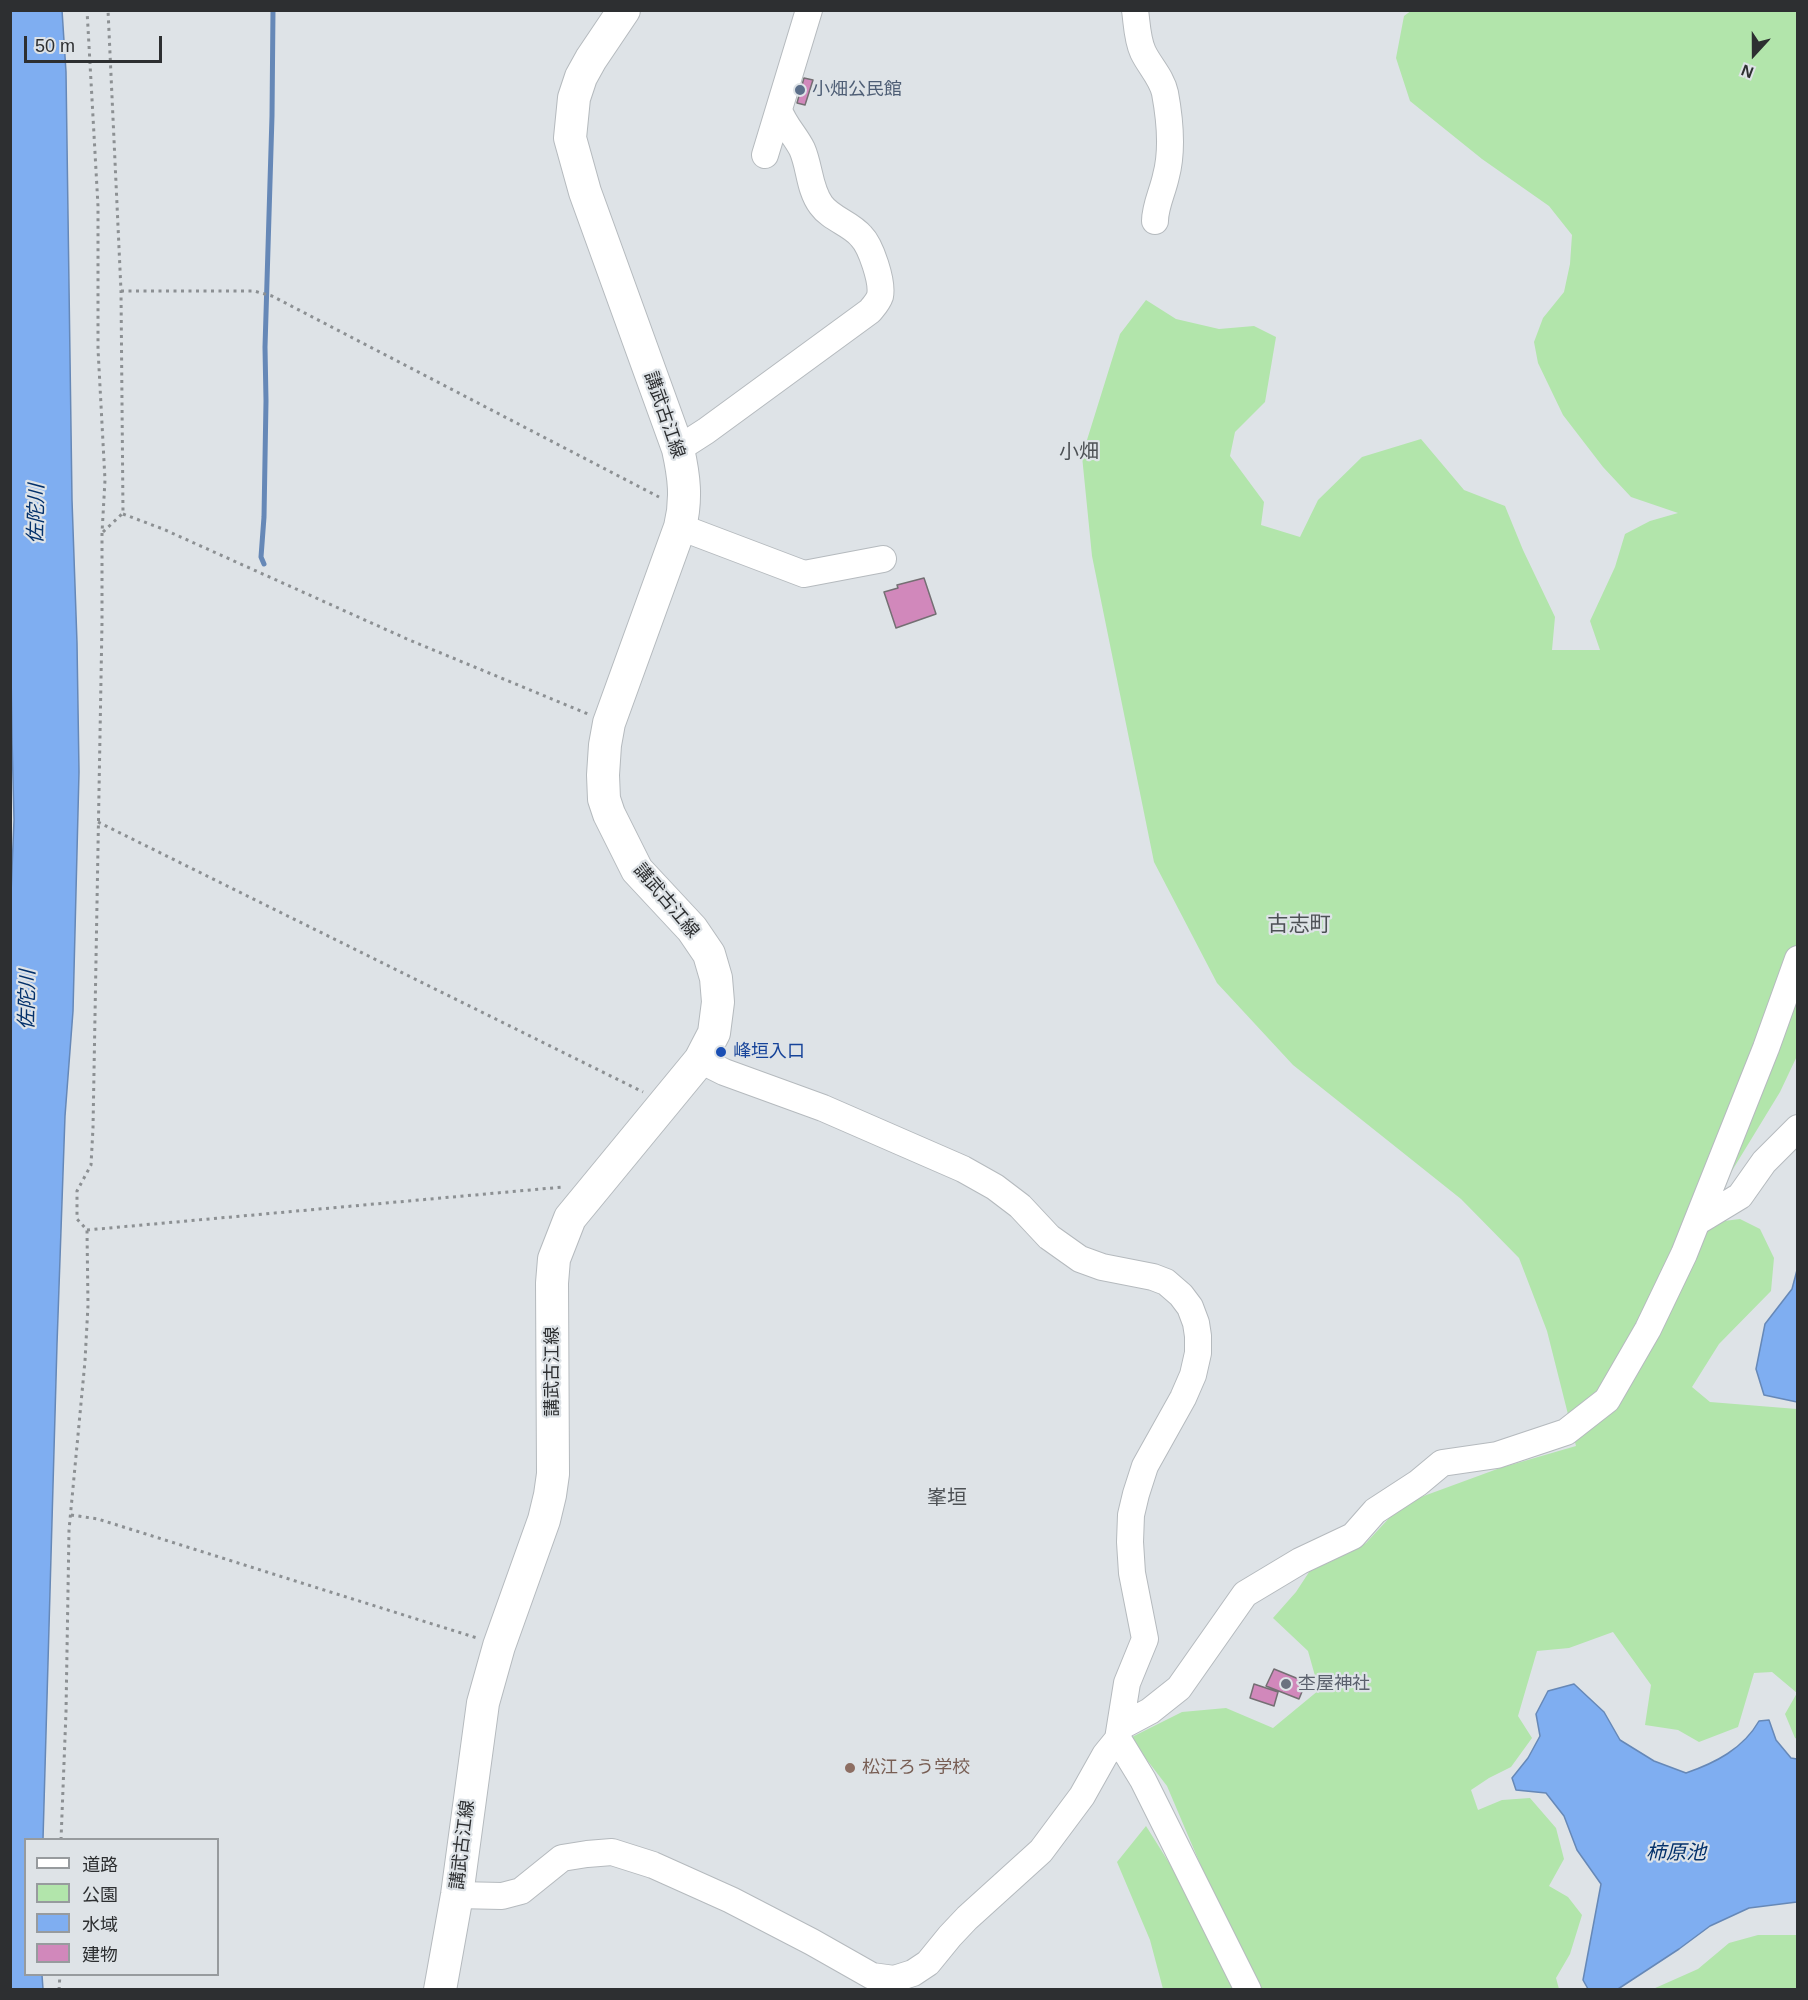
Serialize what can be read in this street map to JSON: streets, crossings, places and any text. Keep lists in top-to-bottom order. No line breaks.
{"streets":{"main road":["講武古江線"]},"districts":["小畑","古志町","峯垣"],"water":["佐陀川","柿原池"],"places":["小畑公民館","峰垣入口","杢屋神社","松江ろう学校"],"legend":["道路","公園","水域","建物"],"scale_bar":"50 m","north":"bottom"}
